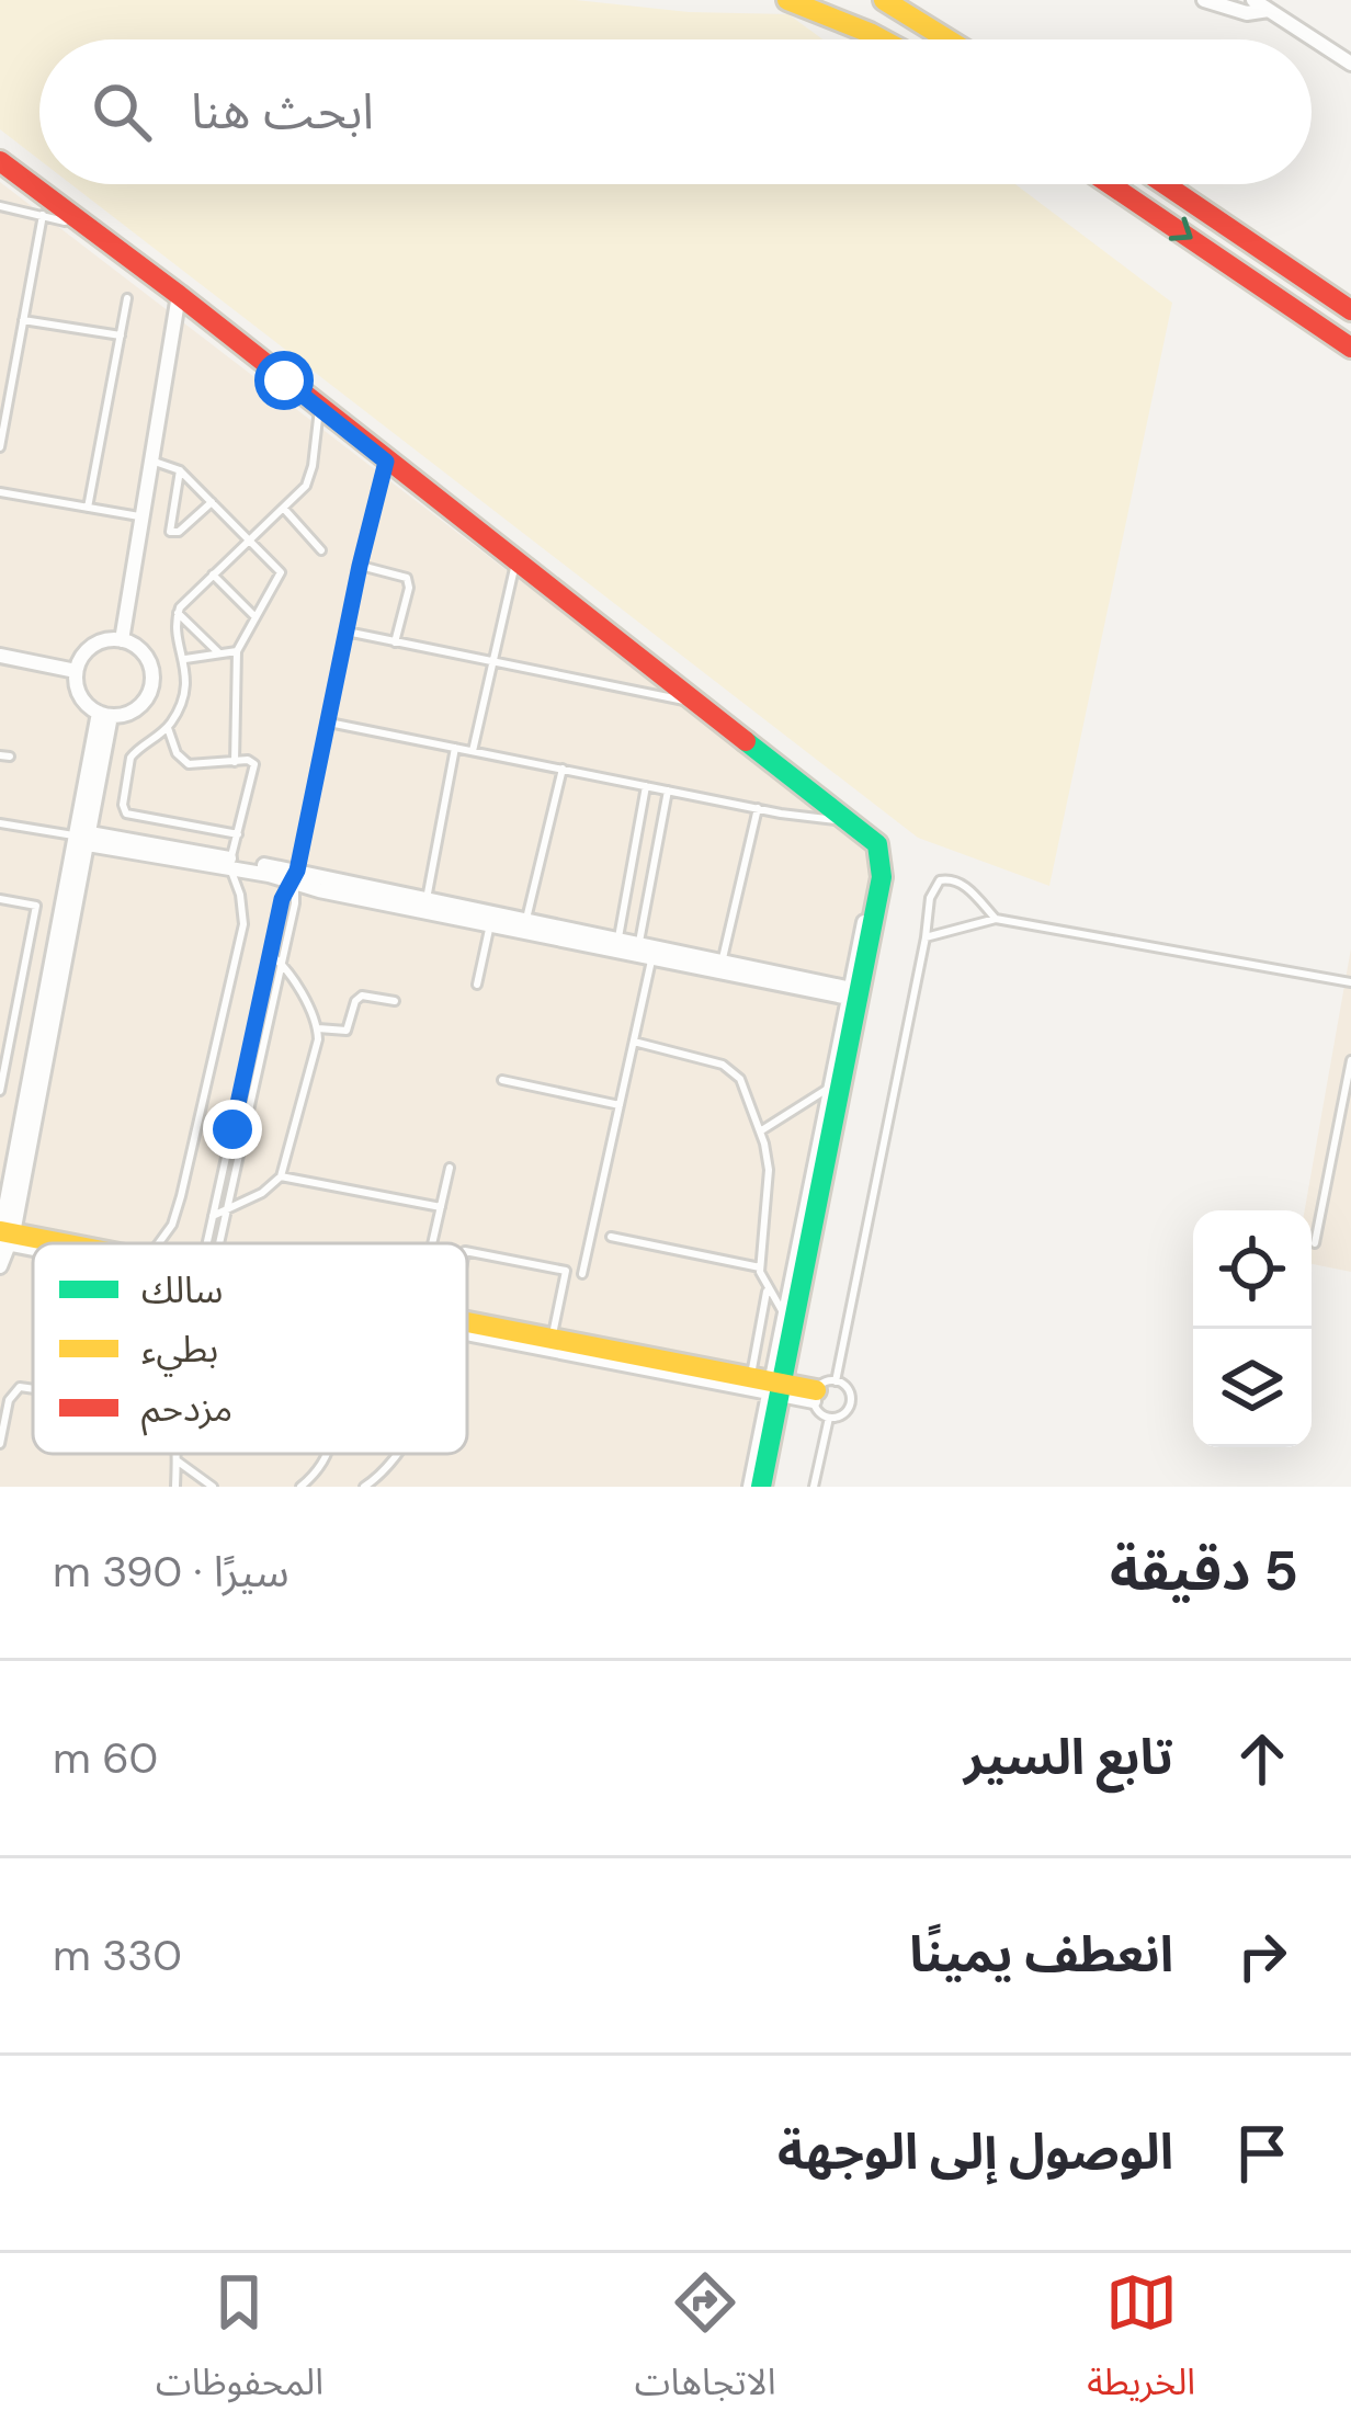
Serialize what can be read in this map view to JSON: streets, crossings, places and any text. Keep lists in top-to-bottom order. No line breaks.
{"legend":["سالك","بطيء","مزدحم"],"page":{"search":"ابحث هنا","heading":["5 دقيقة","سيرًا · 390 m"],"list":[["تابع السير","60 m"],["انعطف يمينًا","330 m"],"الوصول إلى الوجهة"],"nav":["الخريطة","الاتجاهات","المحفوظات"]}}
